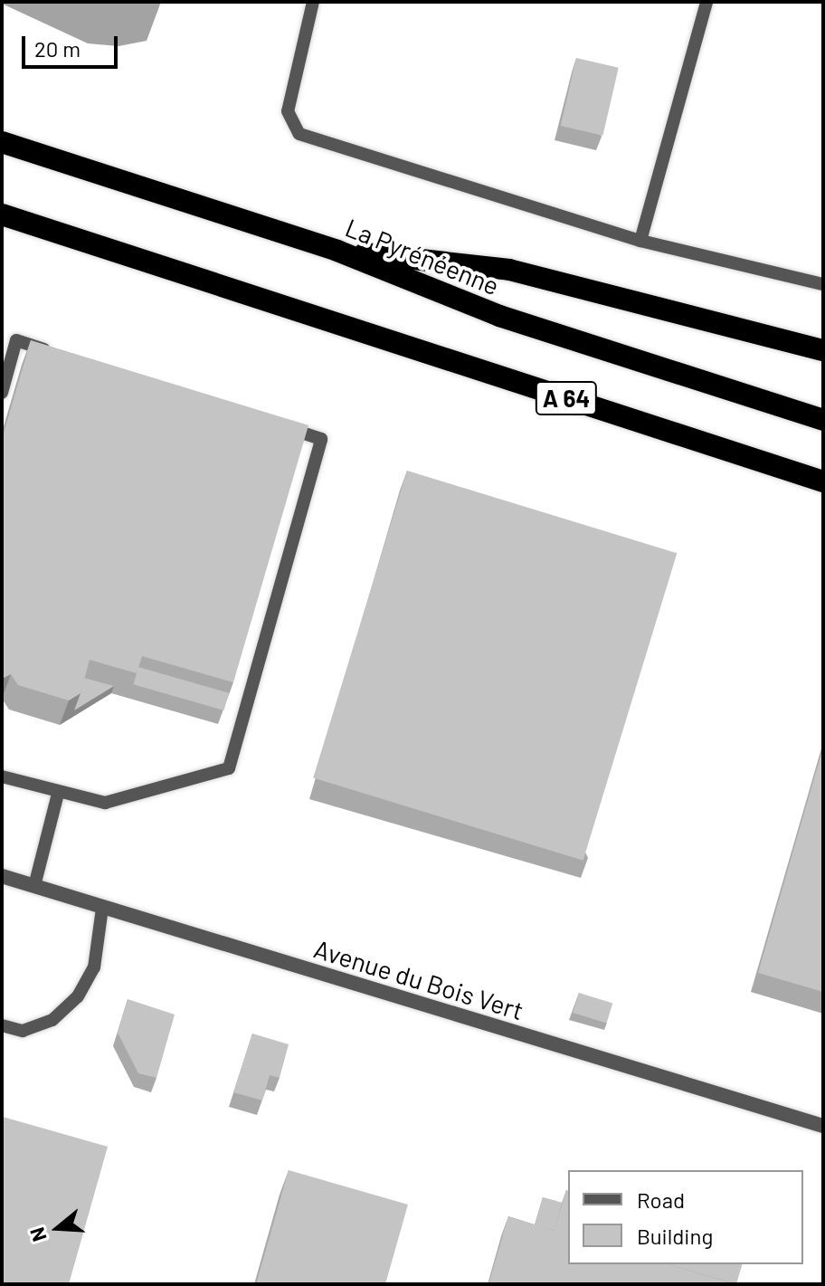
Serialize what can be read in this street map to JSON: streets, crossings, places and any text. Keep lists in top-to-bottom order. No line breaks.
{"streets":{"highway":["La Pyrénéenne","A 64"],"street":["Avenue du Bois Vert"]},"legend":["Road","Building"],"scale_bar":"20 m","north":"left"}
